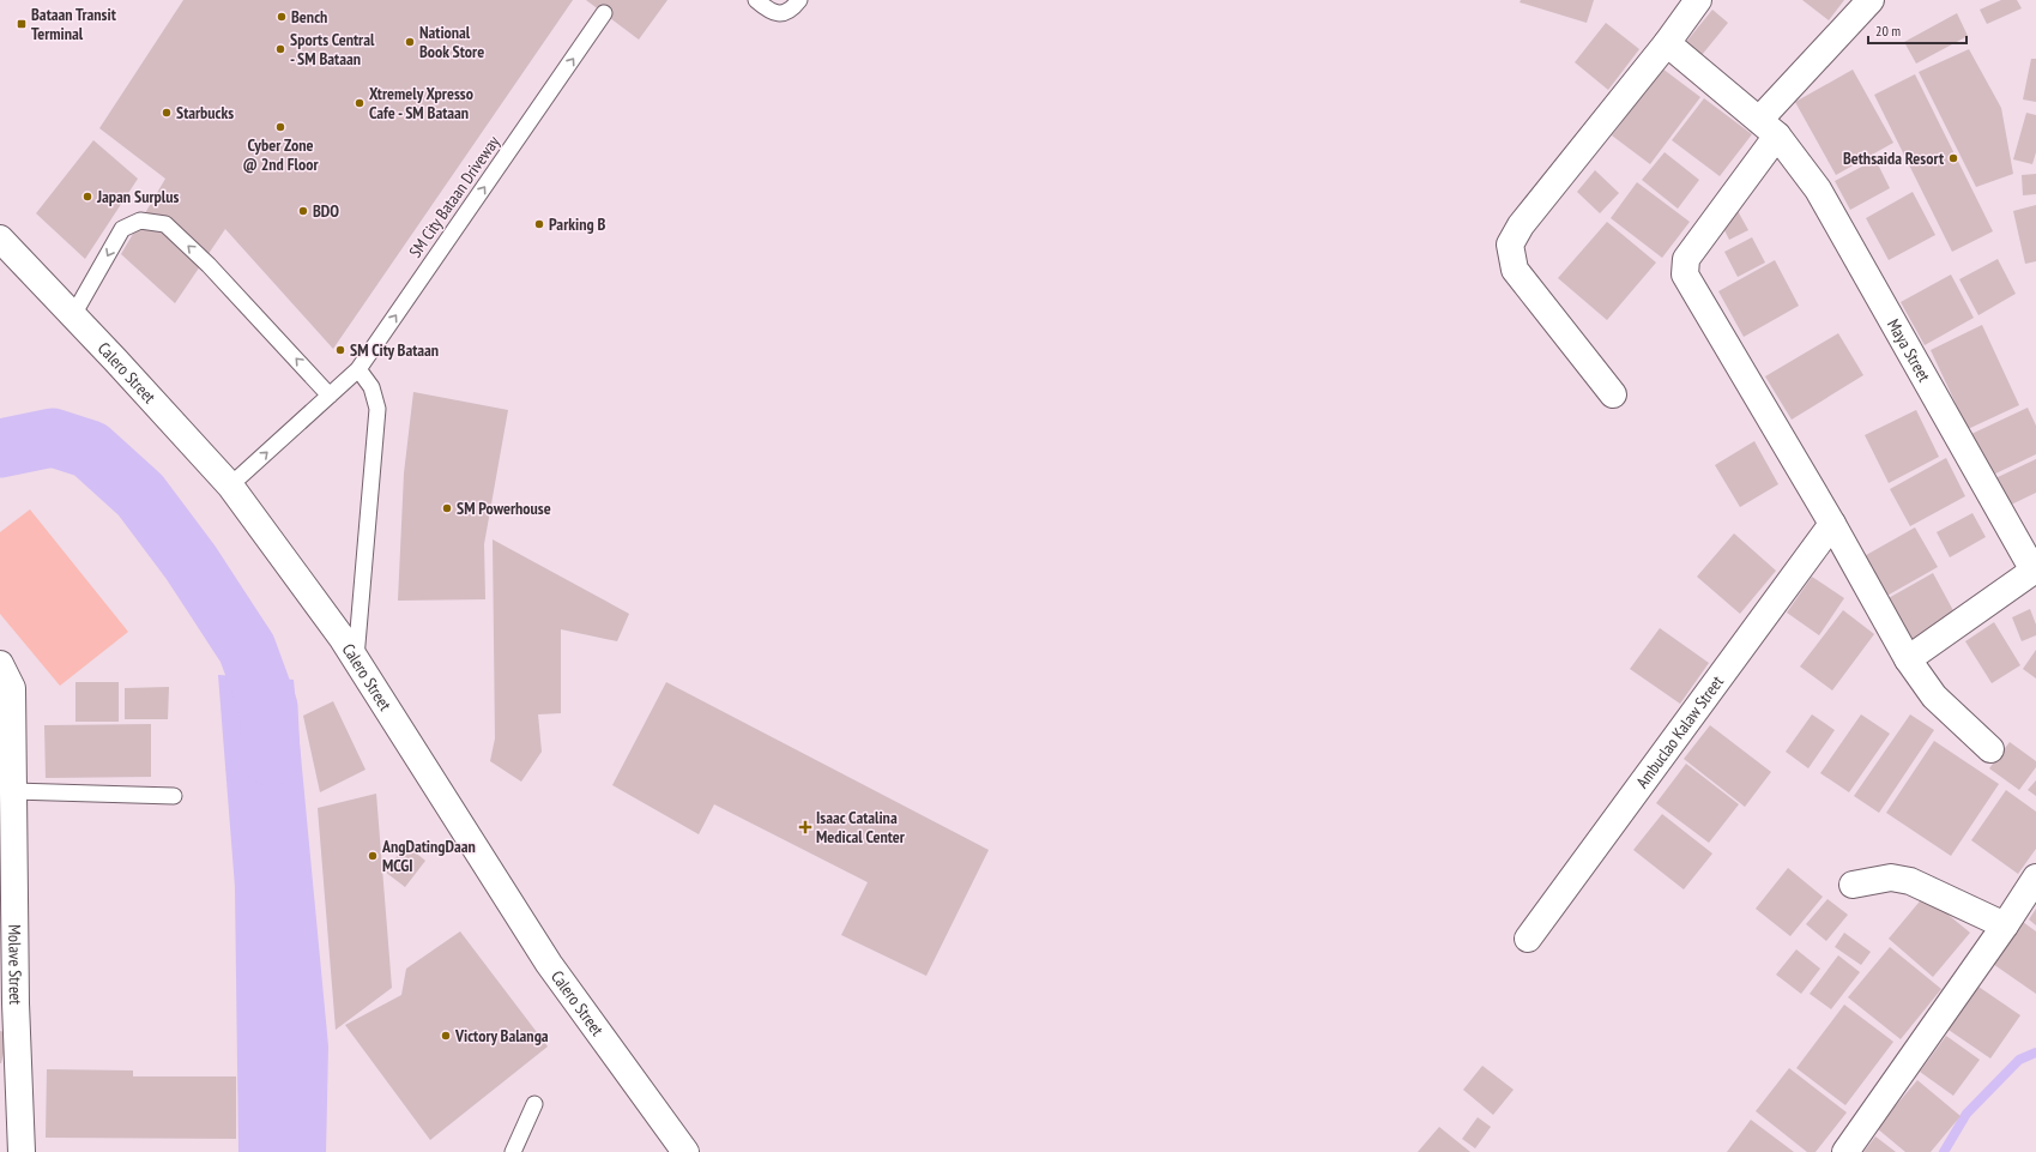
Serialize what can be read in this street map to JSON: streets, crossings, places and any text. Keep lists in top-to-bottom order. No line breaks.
{"streets":{"street":["Maya Street","Calero Street","Ambuclao Kalaw Street","Molave Street"],"lane":["SM City Bataan Driveway"]},"crossings":[["SM City Bataan Driveway","Calero Street"]],"one_way":["SM City Bataan Driveway"],"places":{"other":["Bench","National Book Store","Sports Central - SM Bataan","Xtremely Xpresso Cafe - SM Bataan","Starbucks","Cyber Zone @ 2nd Floor","Bethsaida Resort","Japan Surplus","BDO","Parking B","SM City Bataan","SM Powerhouse","AngDatingDaan MCGI","Victory Balanga"],"transit":["Bataan Transit Terminal"],"health":["Isaac Catalina Medical Center"]},"scale_bar":"20 m"}
